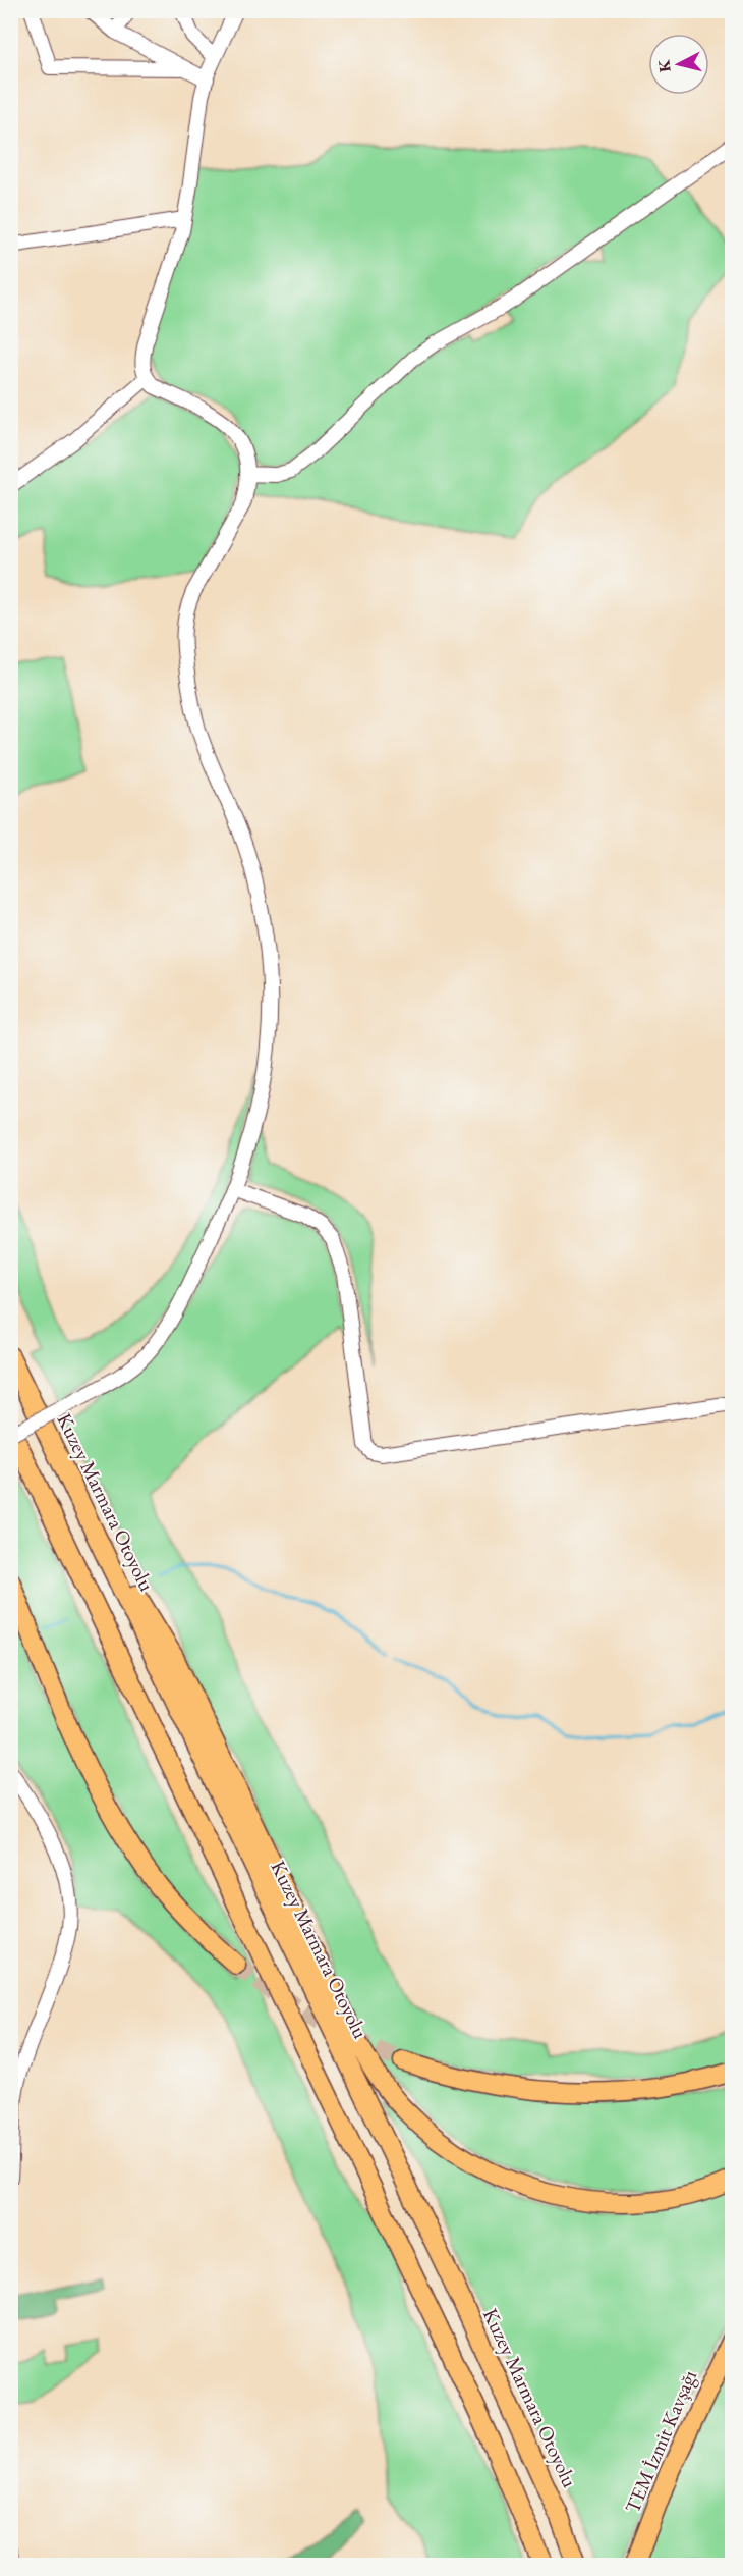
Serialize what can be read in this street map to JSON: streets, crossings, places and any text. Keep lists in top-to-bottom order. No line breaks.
{"streets":{"highway":["Kuzey Marmara Otoyolu","TEM İzmit Kavşağı"]},"north":"left"}
